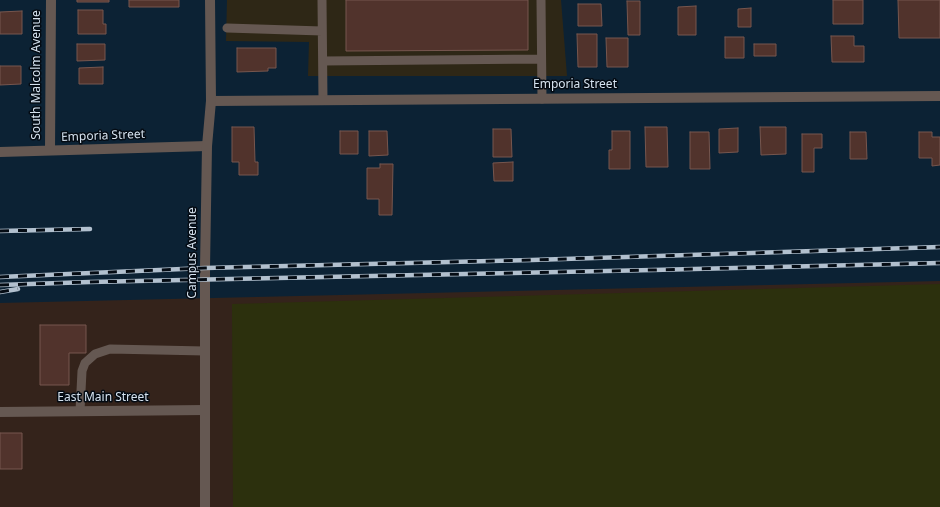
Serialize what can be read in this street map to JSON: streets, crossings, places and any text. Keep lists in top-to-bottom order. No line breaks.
{"streets":{"street":["South Malcolm Avenue","Emporia Street","Campus Avenue","East Main Street"]},"crossings":[["South Malcolm Avenue","Emporia Street"],["Emporia Street","Campus Avenue"],["Campus Avenue","East Main Street"]]}
